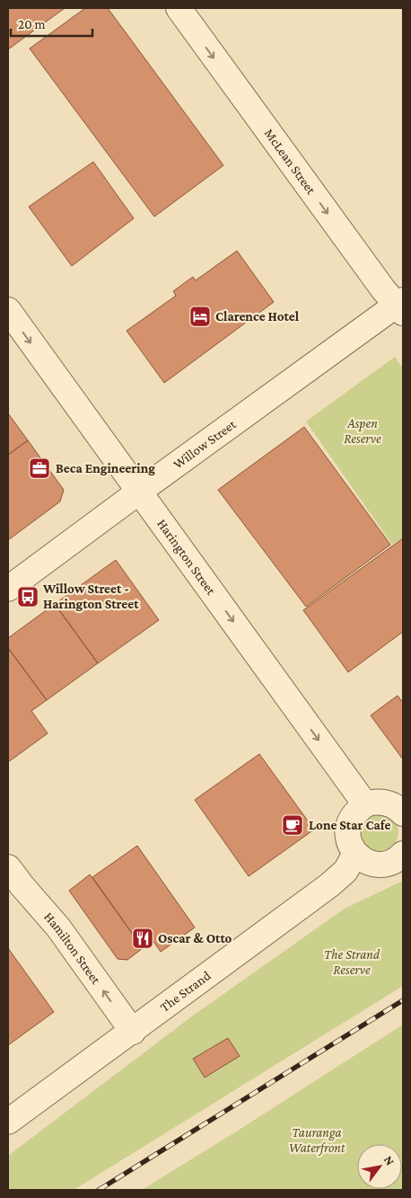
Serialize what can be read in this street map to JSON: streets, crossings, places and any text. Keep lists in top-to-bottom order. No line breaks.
{"streets":{"street":["McLean Street","Willow Street","Harington Street","Hamilton Street","The Strand"]},"crossings":[["McLean Street","Willow Street"],["Willow Street","Harington Street"],["Hamilton Street","The Strand"]],"one_way":["McLean Street","Harington Street","Hamilton Street"],"parks":["Aspen Reserve","The Strand Reserve","Tauranga Waterfront"],"places":{"hotel":["Clarence Hotel"],"office":["Beca Engineering"],"bus stop":["Willow Street - Harington Street"],"cafe":["Lone Star Cafe"],"restaurant":["Oscar & Otto"]},"scale_bar":"20 m","north":"top right"}
